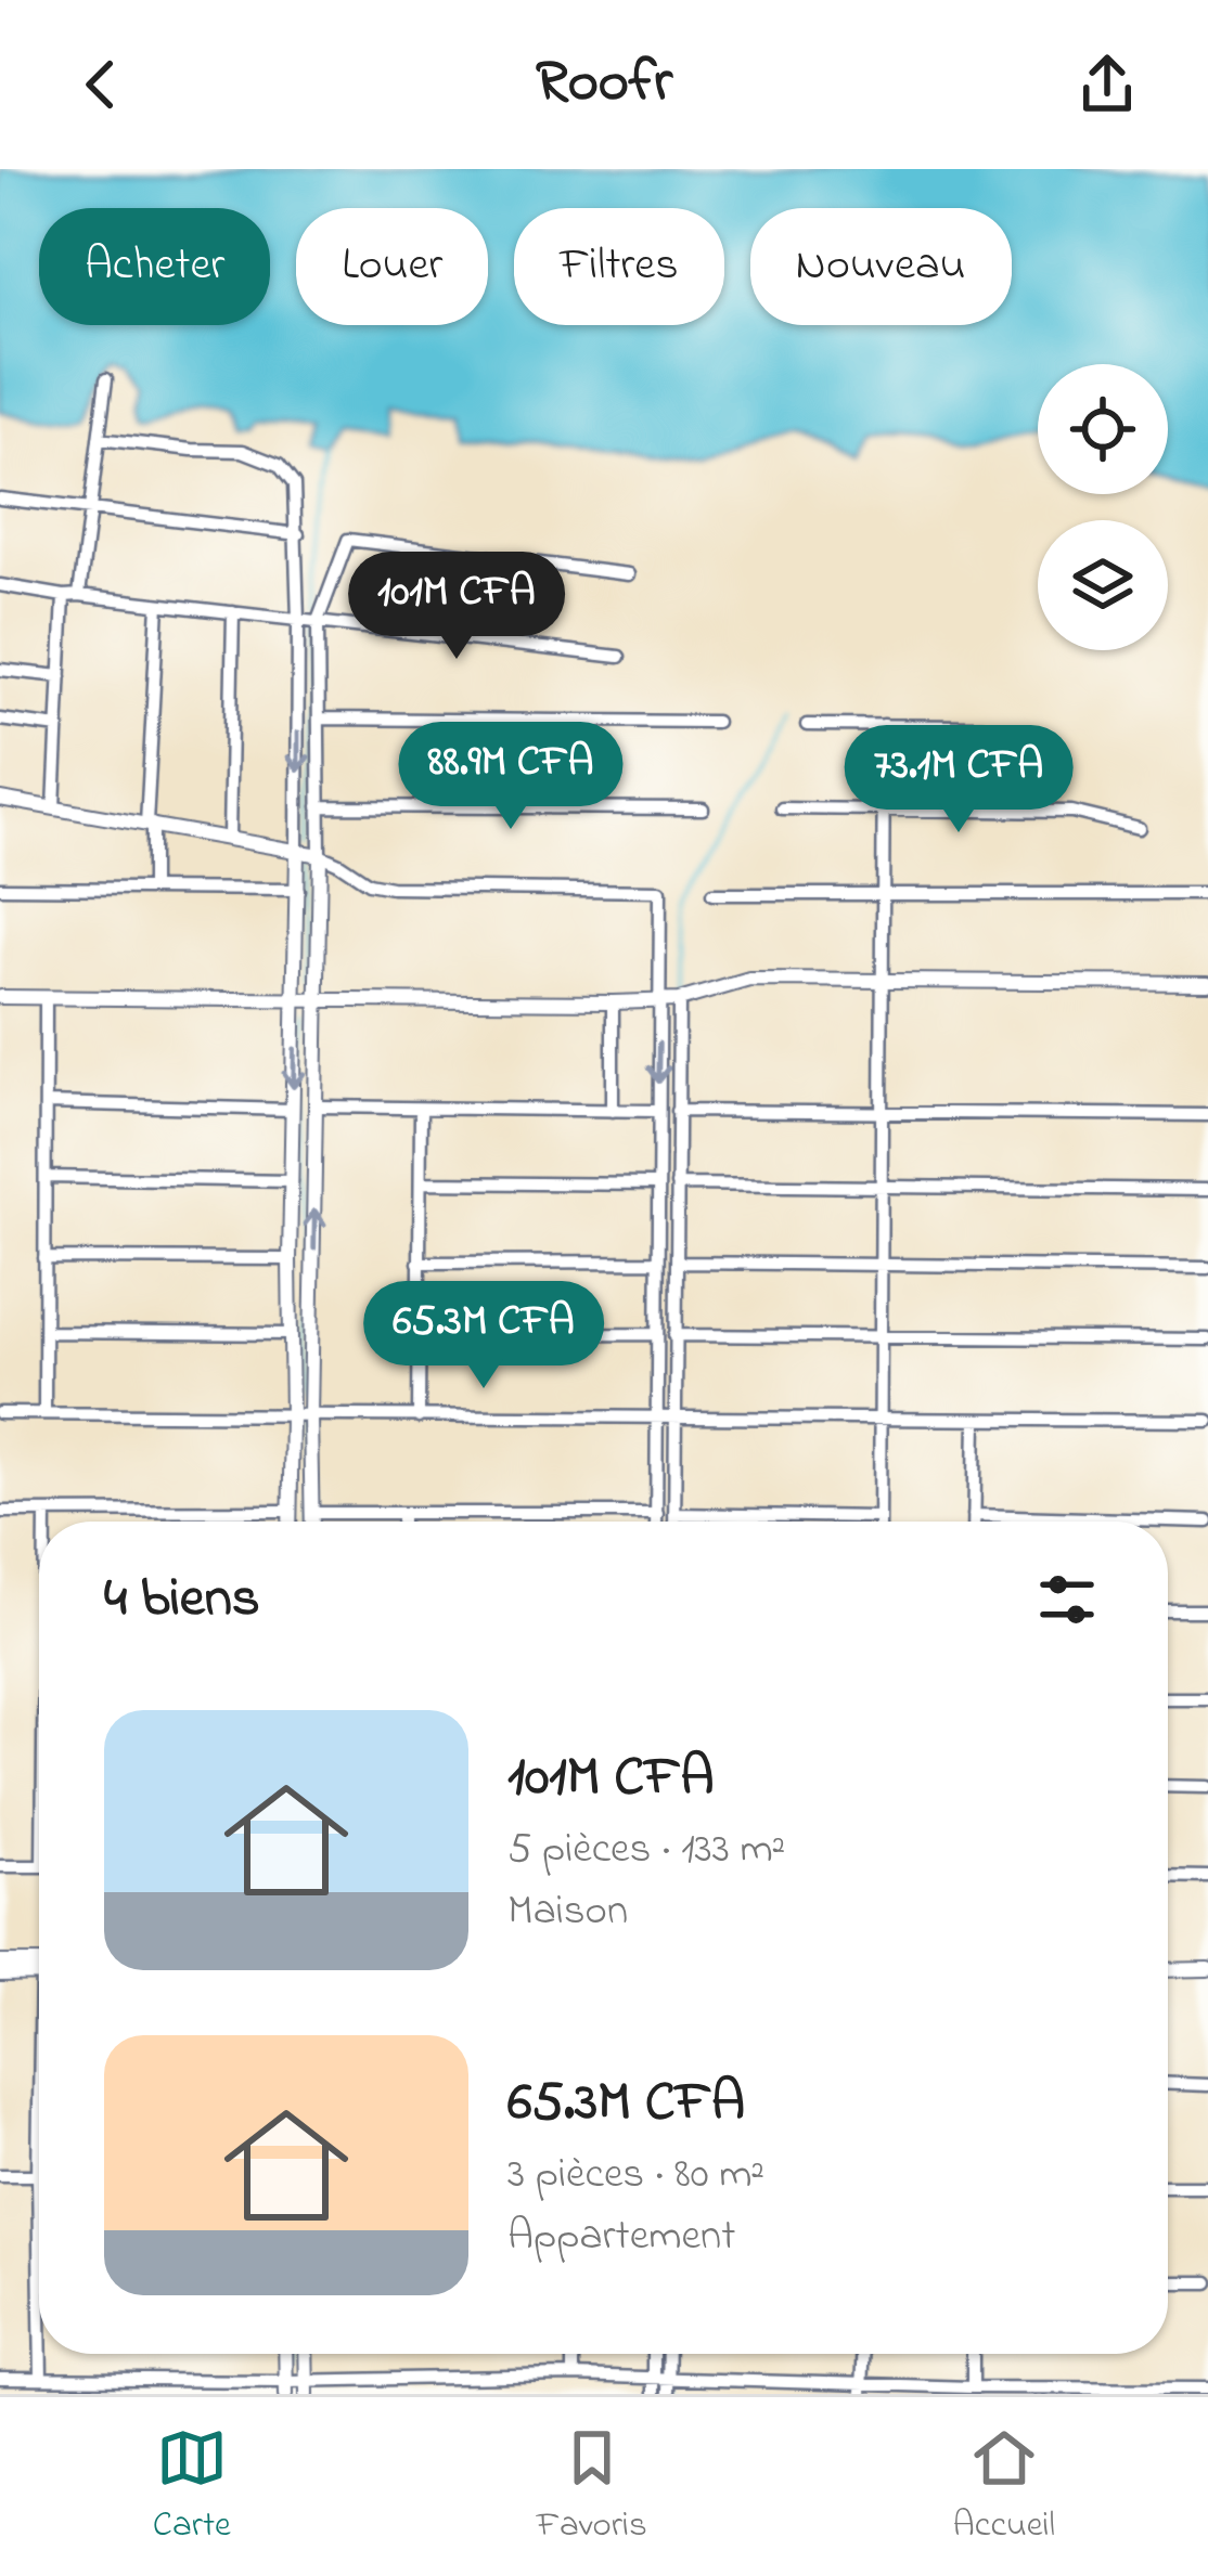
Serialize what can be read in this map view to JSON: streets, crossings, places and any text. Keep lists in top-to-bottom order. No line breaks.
{"page":{"header":"Roofr","chip":["Acheter","Louer","Filtres","Nouveau"],"price":["101M CFA","88.9M CFA","73.1M CFA","65.3M CFA"],"heading":"4 biens","list":[{"name":"101M CFA","note":"5 pièces · 133 m² · Maison"},{"name":"65.3M CFA","note":"3 pièces · 80 m² · Appartement"}],"tabs":["Carte","Favoris","Accueil"]}}
